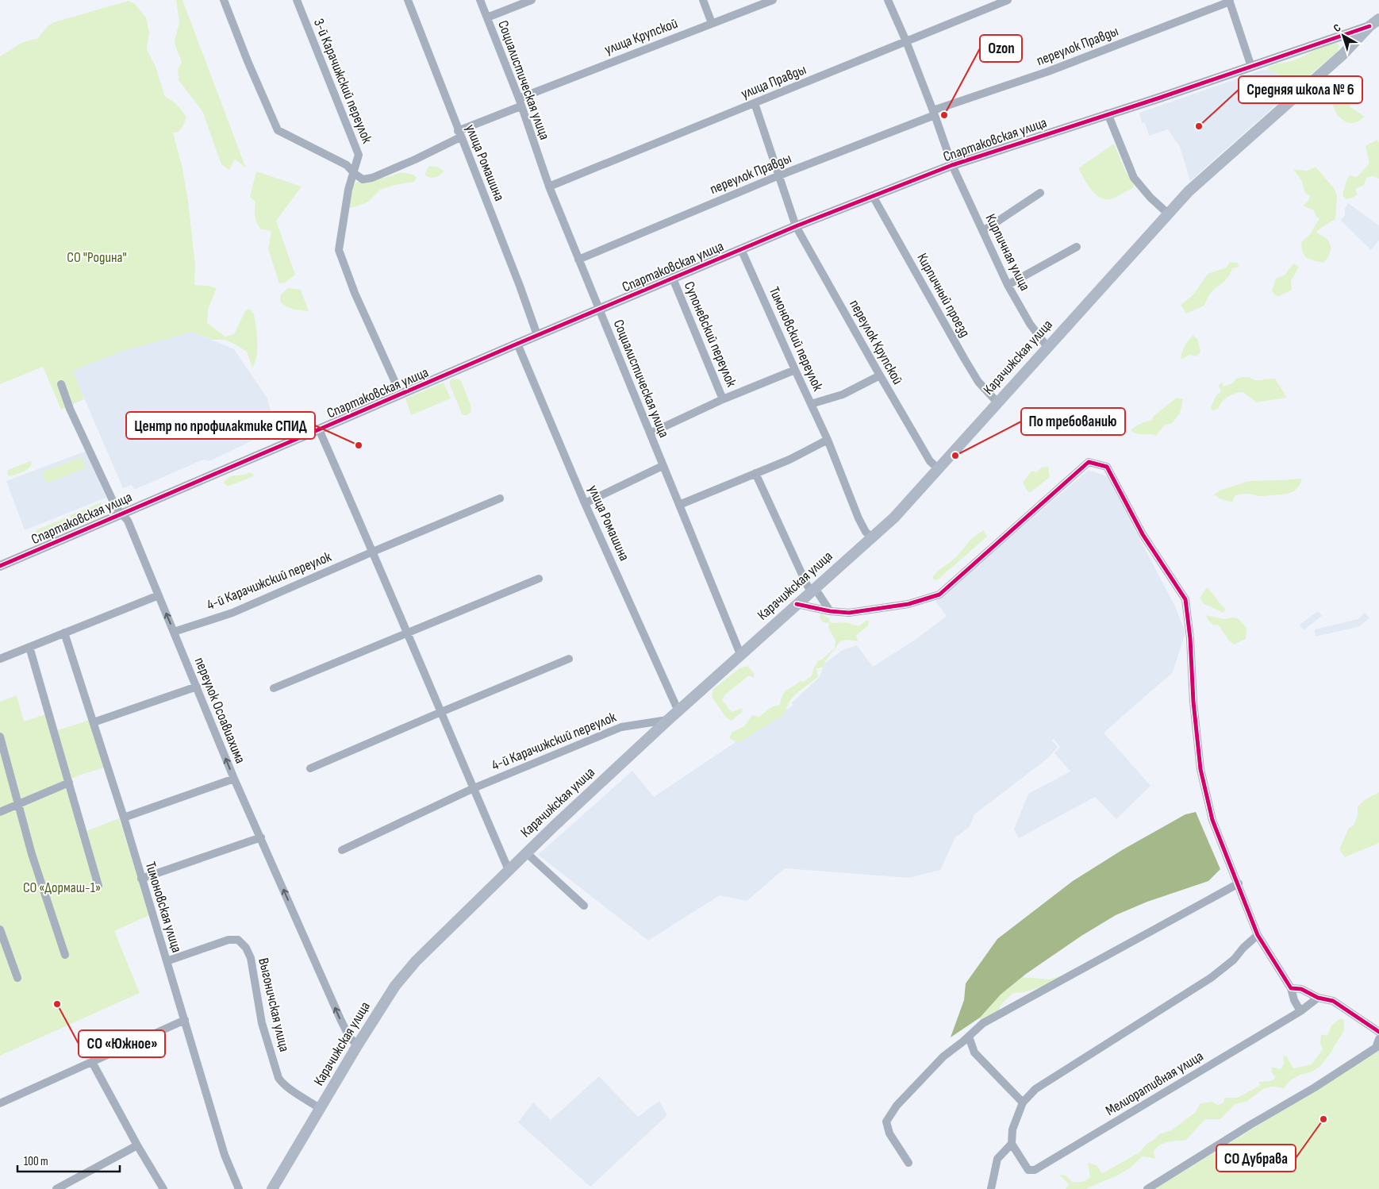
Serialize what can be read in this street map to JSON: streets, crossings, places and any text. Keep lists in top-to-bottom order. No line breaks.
{"streets":{"main road":["Спартаковская улица","Карачижская улица"],"street":["улица Крупской","переулок Правды","Социалистическая улица","3-й Карачижский переулок","улица Правды","улица Ромашина","Кирпичная улица","Кирпичный проезд","Супоневский переулок","Тимоновский переулок","переулок Крупской","4-й Карачижский переулок","переулок Осоавиахима","Тимоновская улица","Выгоничская улица","Мелиоративная улица"]},"crossings":[["улица Крупской","Социалистическая улица"],["улица Крупской","3-й Карачижский переулок"],["улица Крупской","улица Ромашина"],["переулок Правды","Социалистическая улица"],["переулок Правды","Кирпичная улица"],["переулок Правды","переулок Крупской"],["Социалистическая улица","улица Правды"],["Социалистическая улица","Спартаковская улица"],["Социалистическая улица","Карачижская улица"],["улица Правды","Кирпичная улица"],["улица Правды","переулок Крупской"],["Спартаковская улица","улица Ромашина"],["Спартаковская улица","Кирпичная улица"],["Спартаковская улица","Кирпичный проезд"],["Спартаковская улица","Супоневский переулок"],["Спартаковская улица","Тимоновский переулок"],["Спартаковская улица","переулок Крупской"],["Спартаковская улица","Карачижская улица"],["Спартаковская улица","переулок Осоавиахима"],["улица Ромашина","Карачижская улица"],["Кирпичная улица","Карачижская улица"],["Кирпичный проезд","Карачижская улица"],["Тимоновский переулок","Карачижская улица"],["переулок Крупской","Карачижская улица"],["Карачижская улица","4-й Карачижский переулок"],["Карачижская улица","переулок Осоавиахима"],["Карачижская улица","Выгоничская улица"],["4-й Карачижский переулок","переулок Осоавиахима"],["Тимоновская улица","Выгоничская улица"]],"one_way":["переулок Осоавиахима"],"parks":["СО \"Родина\"","СО «Дормаш-1»"],"places":["Ozon","Средняя школа № 6","Центр по профилактике СПИД","По требованию","СО «Южное»","СО Дубрава"],"scale_bar":"100 m","north":"top left"}
